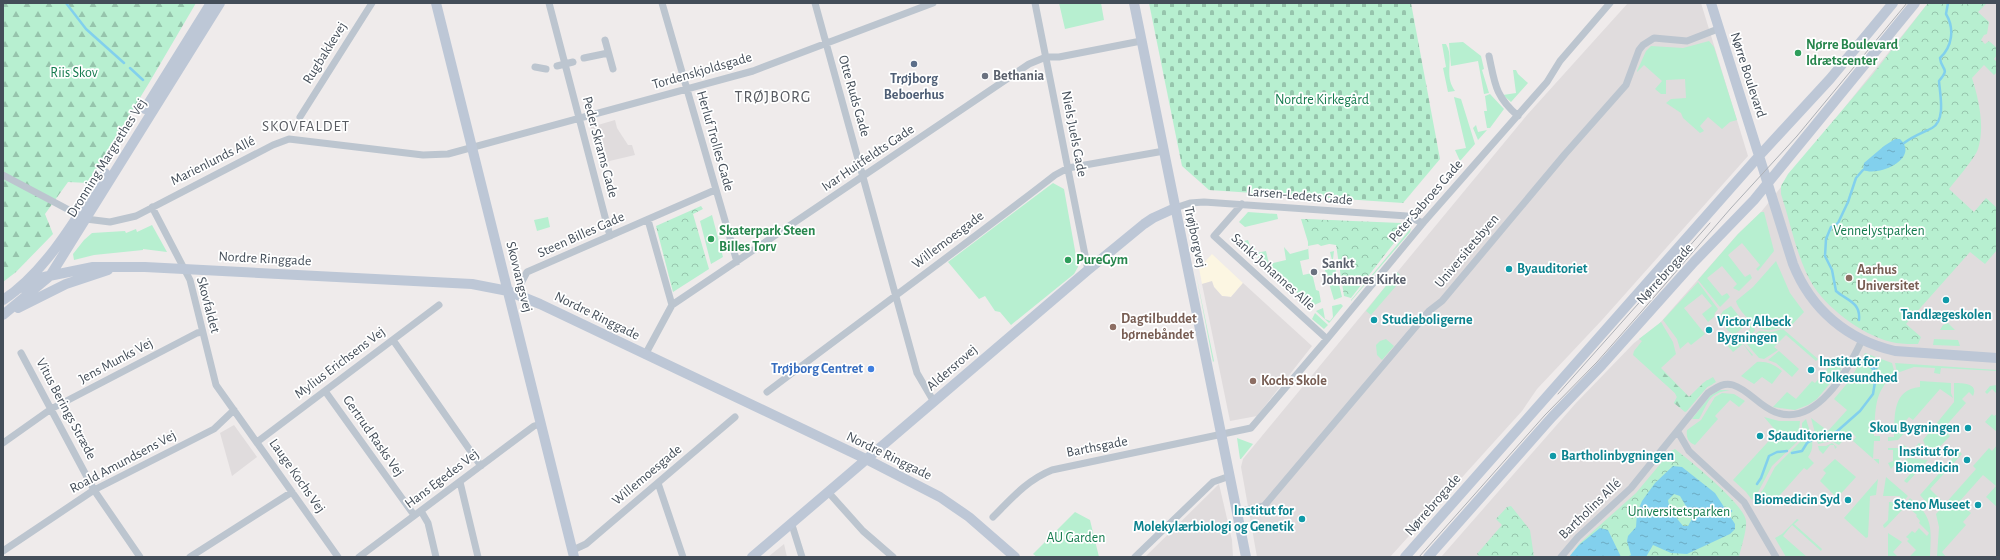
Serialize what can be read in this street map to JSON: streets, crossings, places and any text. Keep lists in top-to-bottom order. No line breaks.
{"streets":{"street":["Rugbakkevej","Tordenskjoldsgade","Nørre Boulevard","Otte Ruds Gade","Niels Juels Gade","Herluf Trolles Gade","Peder Skrams Gade","Dronning Margrethes Vej","Ivar Huitfeldts Gade","Marienlunds Allé","Larsen-Ledets Gade","Peter Sabroes Gade","Steen Billes Gade","Trøjborgvej","Willemoesgade","Universitetsbyen","Nordre Ringgade","Sankt Johannes Alle","Nørrebrogade","Skovvangsvej","Skovfaldet","Jens Munks Vej","Mylius Erichsens Vej","Aldersrovej","Vitus Berings Stræde","Gertrud Rasks Vej","Barthsgade","Roald Amundsens Vej","Lauge Kochs Vej","Hans Egedes Vej","Bartholins Allé"]},"crossings":[["Tordenskjoldsgade","Otte Ruds Gade"],["Tordenskjoldsgade","Herluf Trolles Gade"],["Tordenskjoldsgade","Peder Skrams Gade"],["Tordenskjoldsgade","Marienlunds Allé"],["Tordenskjoldsgade","Skovvangsvej"],["Nørre Boulevard","Universitetsbyen"],["Nørre Boulevard","Nørrebrogade"],["Nørre Boulevard","Bartholins Allé"],["Otte Ruds Gade","Ivar Huitfeldts Gade"],["Otte Ruds Gade","Willemoesgade"],["Otte Ruds Gade","Aldersrovej"],["Niels Juels Gade","Ivar Huitfeldts Gade"],["Niels Juels Gade","Willemoesgade"],["Niels Juels Gade","Aldersrovej"],["Herluf Trolles Gade","Ivar Huitfeldts Gade"],["Herluf Trolles Gade","Steen Billes Gade"],["Peder Skrams Gade","Steen Billes Gade"],["Dronning Margrethes Vej","Marienlunds Allé"],["Dronning Margrethes Vej","Nordre Ringgade"],["Ivar Huitfeldts Gade","Trøjborgvej"],["Ivar Huitfeldts Gade","Nordre Ringgade"],["Marienlunds Allé","Skovvangsvej"],["Marienlunds Allé","Skovfaldet"],["Larsen-Ledets Gade","Peter Sabroes Gade"],["Larsen-Ledets Gade","Trøjborgvej"],["Larsen-Ledets Gade","Sankt Johannes Alle"],["Larsen-Ledets Gade","Aldersrovej"],["Peter Sabroes Gade","Trøjborgvej"],["Peter Sabroes Gade","Sankt Johannes Alle"],["Peter Sabroes Gade","Barthsgade"],["Steen Billes Gade","Nordre Ringgade"],["Trøjborgvej","Willemoesgade"],["Trøjborgvej","Universitetsbyen"],["Trøjborgvej","Aldersrovej"],["Trøjborgvej","Barthsgade"],["Willemoesgade","Skovvangsvej"],["Nordre Ringgade","Skovvangsvej"],["Nordre Ringgade","Skovfaldet"],["Nordre Ringgade","Aldersrovej"],["Skovvangsvej","Hans Egedes Vej"],["Skovfaldet","Jens Munks Vej"],["Skovfaldet","Roald Amundsens Vej"],["Skovfaldet","Lauge Kochs Vej"],["Jens Munks Vej","Vitus Berings Stræde"],["Mylius Erichsens Vej","Gertrud Rasks Vej"],["Mylius Erichsens Vej","Lauge Kochs Vej"],["Vitus Berings Stræde","Roald Amundsens Vej"],["Gertrud Rasks Vej","Hans Egedes Vej"],["Roald Amundsens Vej","Lauge Kochs Vej"]],"districts":["TRØJBORG","SKOVFALDET"],"parks":["Riis Skov","Nordre Kirkegård","Vennelystparken","Universitetsparken","AU Garden"],"places":["Nørre Boulevard Idrætscenter","Trøjborg Beboerhus","Bethania","Skaterpark Steen Billes Torv","PureGym","Byauditoriet","Sankt Johannes Kirke","Aarhus Universitet","Tandlægeskolen","Studieboligerne","Dagtilbuddet børnebåndet","Victor Albeck Bygningen","Trøjborg Centret","Institut for Folkesundhed","Kochs Skole","Skou Bygningen","Søauditorierne","Bartholinbygningen","Institut for Biomedicin","Biomedicin Syd","Steno Museet","Institut for Molekylærbiologi og Genetik"]}
